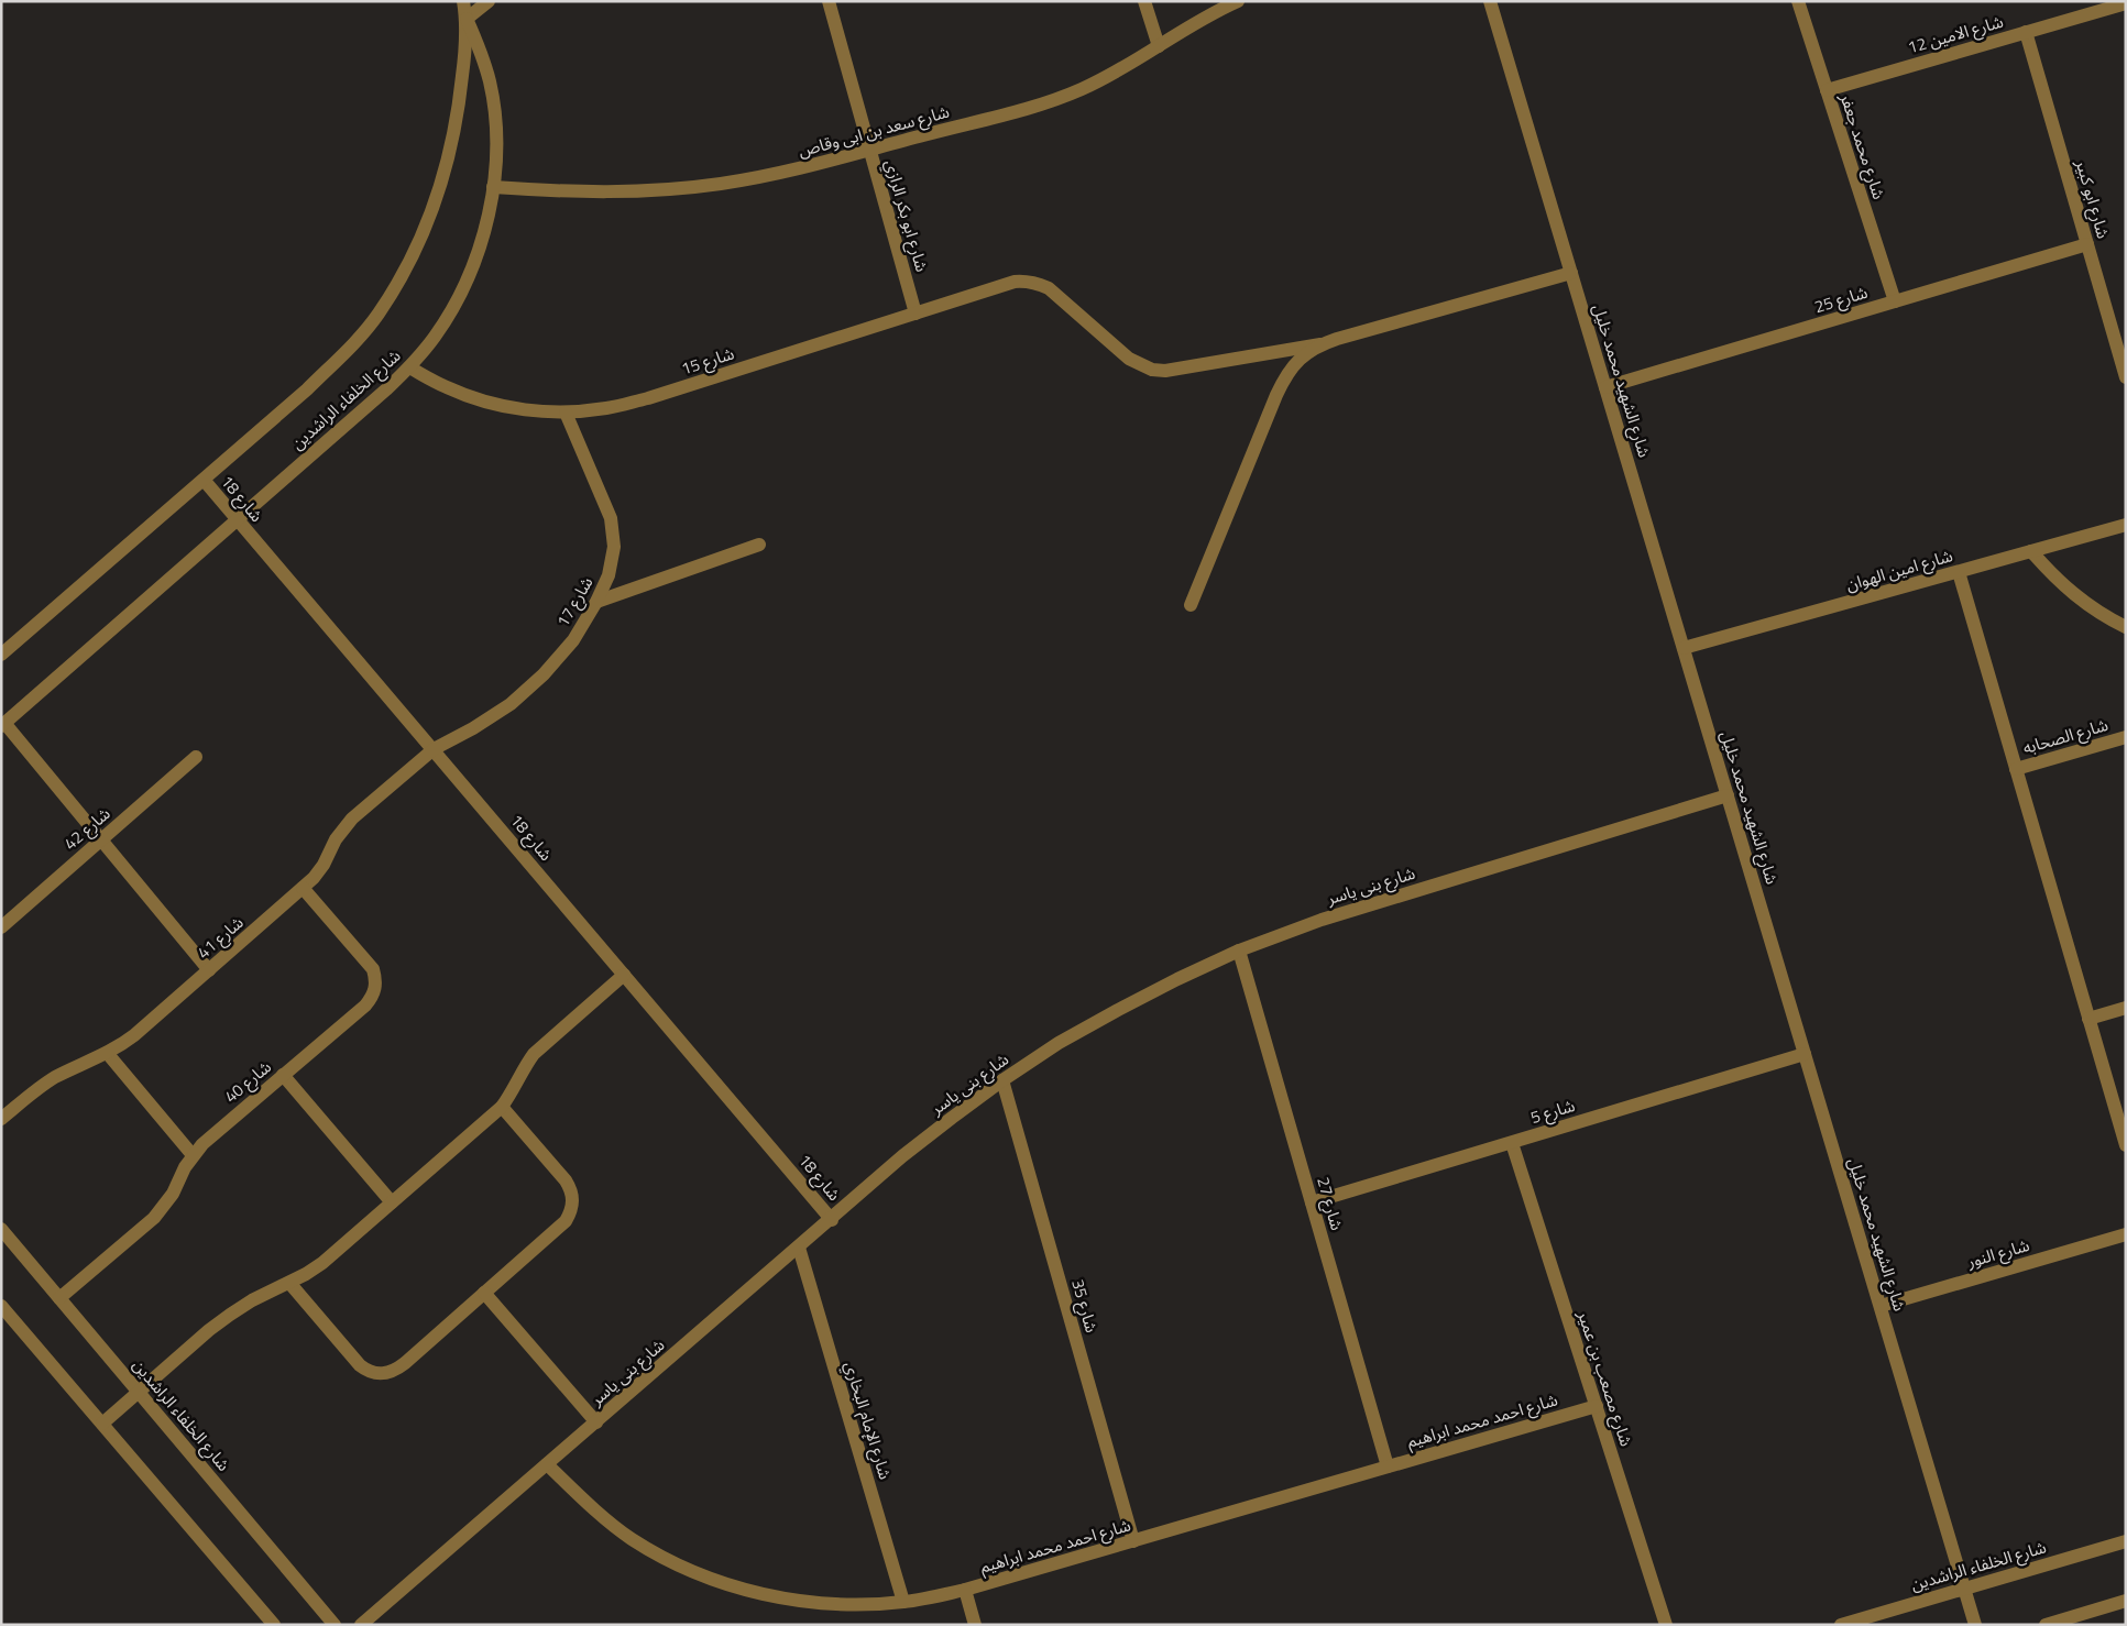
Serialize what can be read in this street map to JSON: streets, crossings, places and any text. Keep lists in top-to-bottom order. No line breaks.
{"streets":{"street":["شارع الامين 12","شارع سعد بن ابى وقاص","شارع محمد جعفر","شارع ابو كبير","شارع ابو بكر الرازي","شارع 25","شارع 15","شارع الشهيد محمد خليل","شارع الخلفاء الراشدين","شارع 18","شارع امين الهوان","شارع 17","شارع الصحابه","شارع 42","شارع بنى ياسر","شارع 41","شارع 40","شارع 5","شارع 27","شارع النور","شارع 35","شارع مصعب بن عمير","شارع الإمام البخاري","شارع احمد محمد ابراهيم"]},"crossings":[["شارع الامين 12","شارع محمد جعفر"],["شارع الامين 12","شارع ابو كبير"],["شارع سعد بن ابى وقاص","شارع ابو بكر الرازي"],["شارع سعد بن ابى وقاص","شارع الخلفاء الراشدين"],["شارع محمد جعفر","شارع 25"],["شارع ابو كبير","شارع 25"],["شارع ابو بكر الرازي","شارع 15"],["شارع 25","شارع الشهيد محمد خليل"],["شارع 15","شارع الخلفاء الراشدين"],["شارع 15","شارع 17"],["شارع الشهيد محمد خليل","شارع الخلفاء الراشدين"],["شارع الشهيد محمد خليل","شارع امين الهوان"],["شارع الشهيد محمد خليل","شارع بنى ياسر"],["شارع الشهيد محمد خليل","شارع 5"],["شارع الشهيد محمد خليل","شارع النور"],["شارع الخلفاء الراشدين","شارع 18"],["شارع الخلفاء الراشدين","شارع 40"],["شارع 18","شارع 17"],["شارع 18","شارع بنى ياسر"],["شارع 18","شارع 41"],["شارع 17","شارع 41"],["شارع بنى ياسر","شارع 27"],["شارع بنى ياسر","شارع 35"],["شارع بنى ياسر","شارع الإمام البخاري"],["شارع بنى ياسر","شارع احمد محمد ابراهيم"],["شارع 41","شارع 40"],["شارع 5","شارع 27"],["شارع 5","شارع مصعب بن عمير"],["شارع 27","شارع احمد محمد ابراهيم"],["شارع 35","شارع احمد محمد ابراهيم"],["شارع مصعب بن عمير","شارع احمد محمد ابراهيم"],["شارع الإمام البخاري","شارع احمد محمد ابراهيم"]]}
